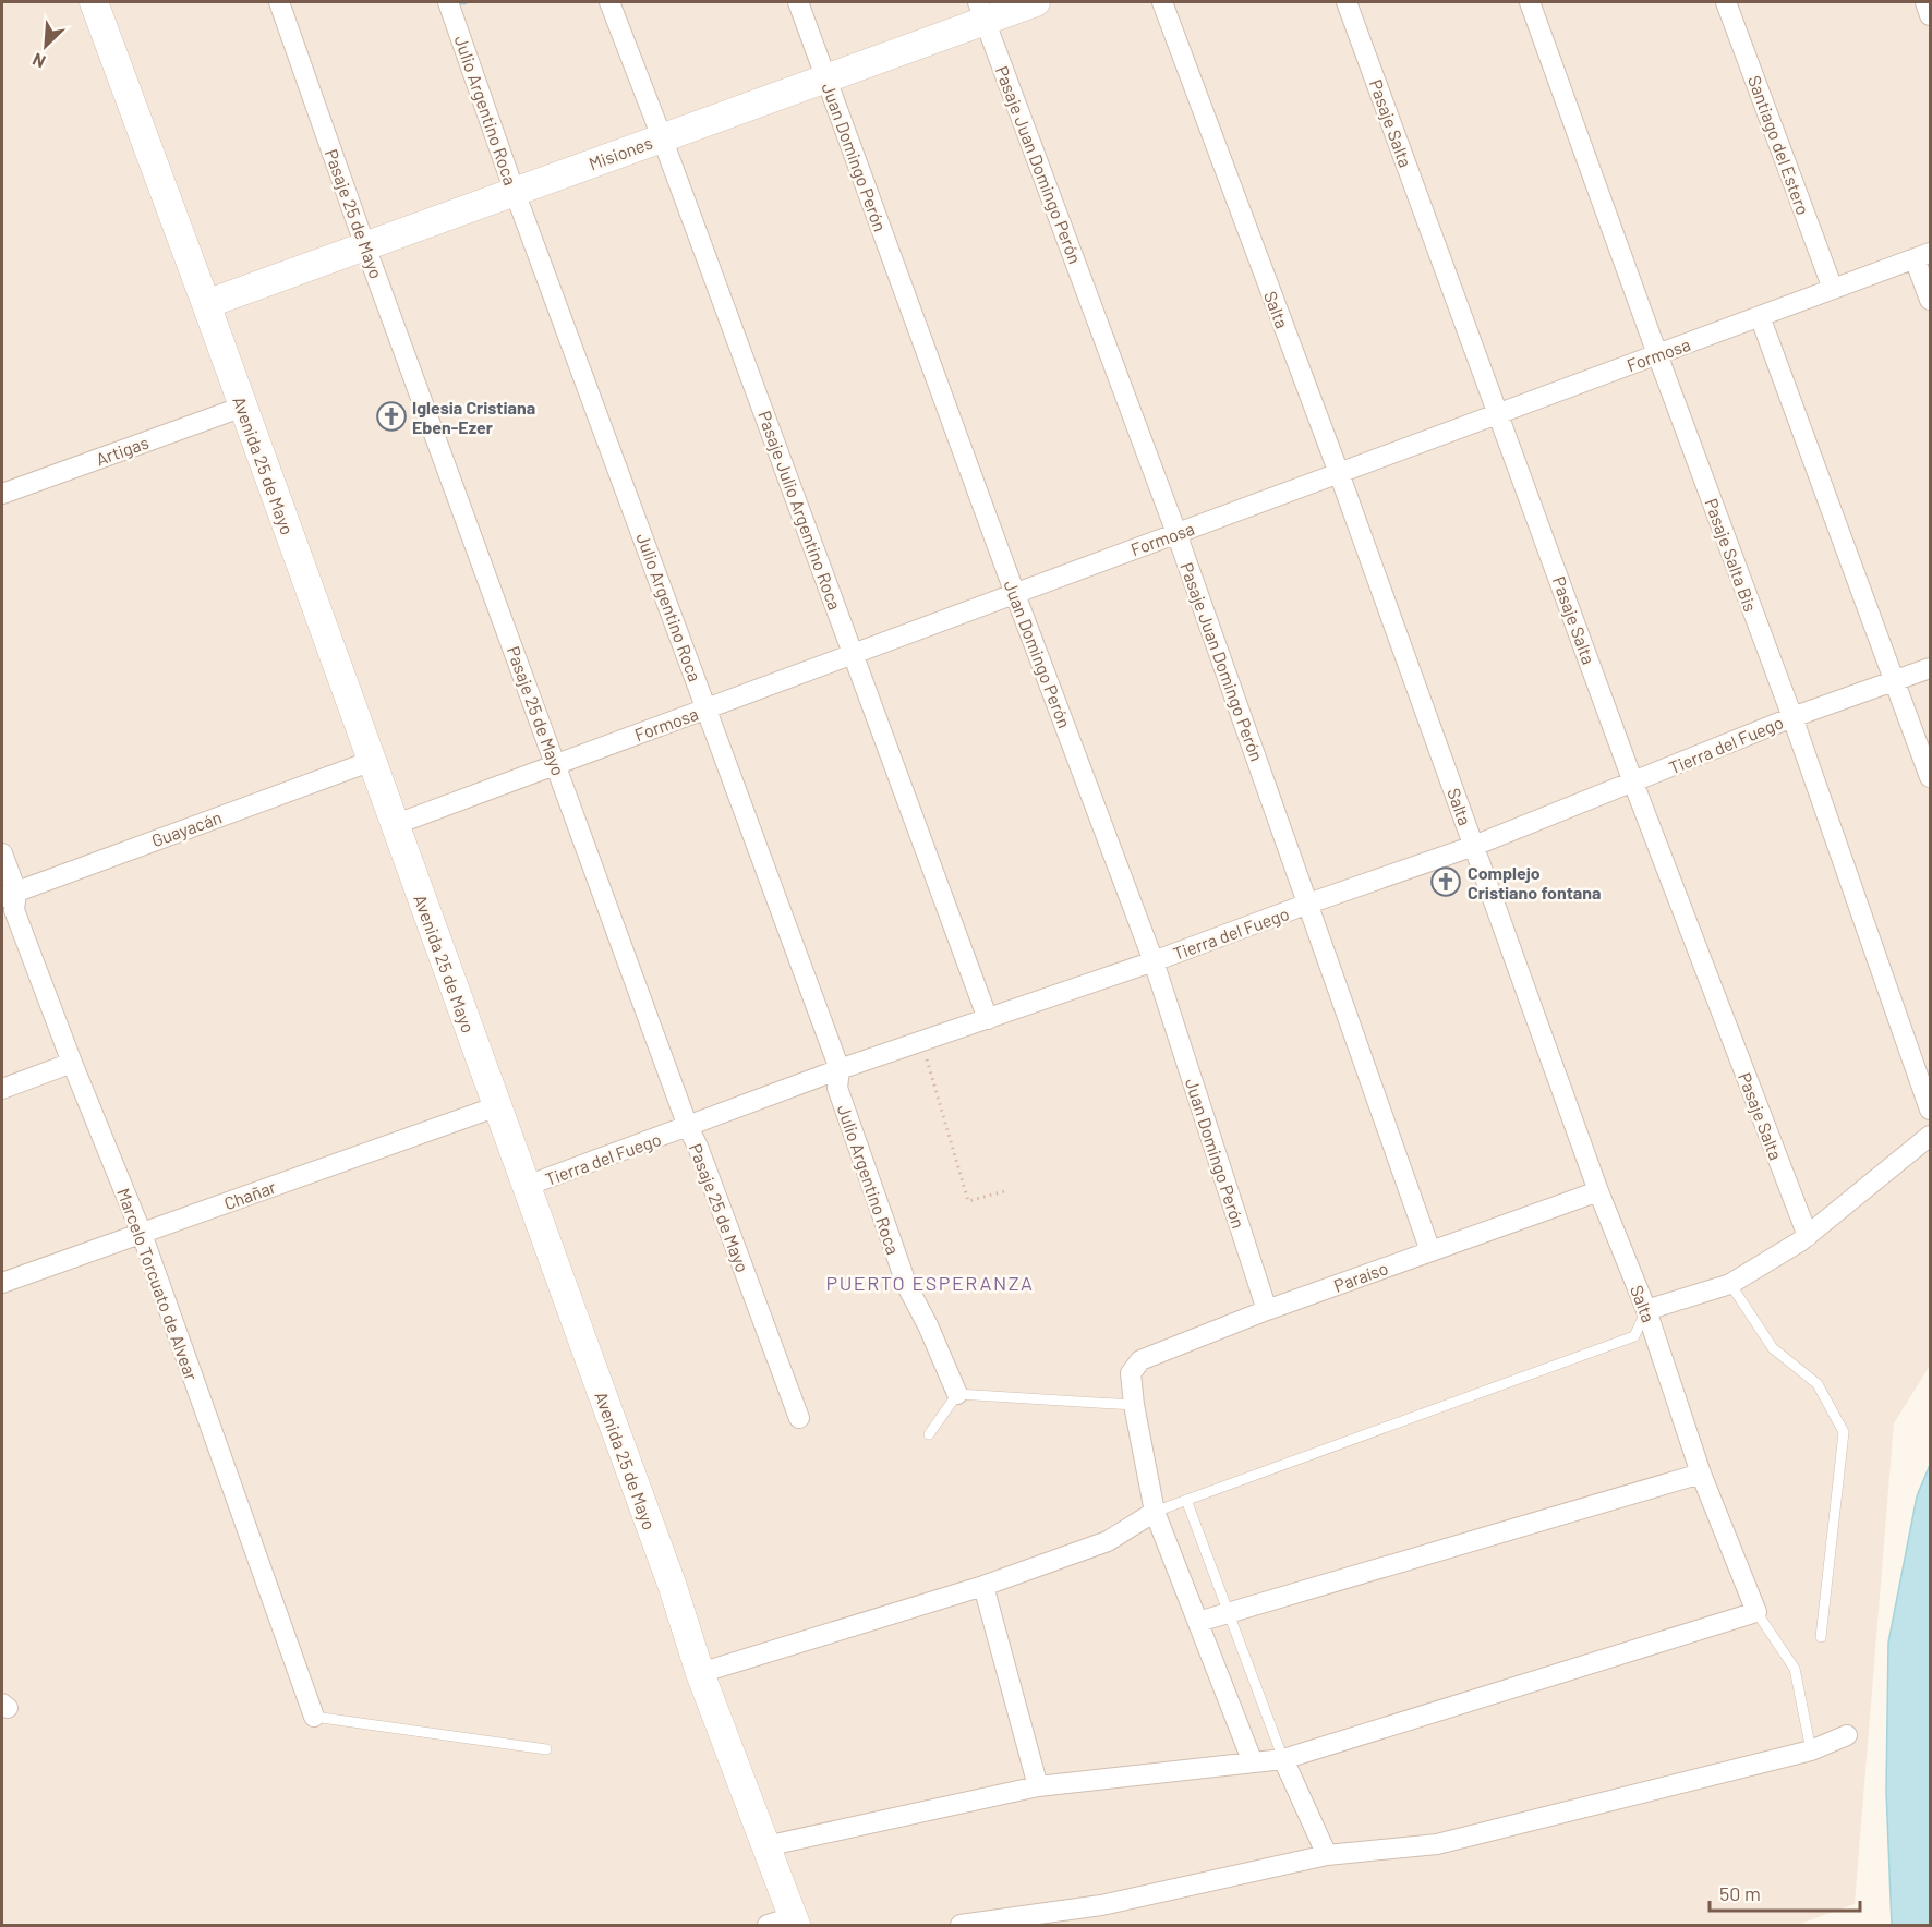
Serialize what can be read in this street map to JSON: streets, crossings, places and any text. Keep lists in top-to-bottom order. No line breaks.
{"streets":{"main road":["Misiones","Avenida 25 de Mayo"],"street":["Julio Argentino Roca","Pasaje Salta","Santiago del Estero","Juan Domingo Perón","Pasaje Juan Domingo Perón","Pasaje 25 de Mayo","Salta","Formosa","Artigas","Pasaje Julio Argentino Roca","Pasaje Salta Bis","Tierra del Fuego","Guayacán","Chañar","Paraíso","Marcelo Torcuato de Alvear"]},"crossings":[["Julio Argentino Roca","Misiones"],["Julio Argentino Roca","Formosa"],["Julio Argentino Roca","Tierra del Fuego"],["Pasaje Salta","Formosa"],["Pasaje Salta","Tierra del Fuego"],["Santiago del Estero","Formosa"],["Misiones","Juan Domingo Perón"],["Misiones","Pasaje Juan Domingo Perón"],["Misiones","Pasaje 25 de Mayo"],["Misiones","Avenida 25 de Mayo"],["Misiones","Pasaje Julio Argentino Roca"],["Juan Domingo Perón","Formosa"],["Juan Domingo Perón","Tierra del Fuego"],["Juan Domingo Perón","Paraíso"],["Pasaje Juan Domingo Perón","Formosa"],["Pasaje Juan Domingo Perón","Tierra del Fuego"],["Pasaje Juan Domingo Perón","Paraíso"],["Pasaje 25 de Mayo","Formosa"],["Pasaje 25 de Mayo","Tierra del Fuego"],["Salta","Formosa"],["Salta","Tierra del Fuego"],["Salta","Paraíso"],["Formosa","Avenida 25 de Mayo"],["Formosa","Pasaje Julio Argentino Roca"],["Formosa","Pasaje Salta Bis"],["Artigas","Avenida 25 de Mayo"],["Avenida 25 de Mayo","Tierra del Fuego"],["Avenida 25 de Mayo","Guayacán"],["Avenida 25 de Mayo","Chañar"],["Pasaje Julio Argentino Roca","Tierra del Fuego"],["Pasaje Salta Bis","Tierra del Fuego"],["Guayacán","Marcelo Torcuato de Alvear"],["Chañar","Marcelo Torcuato de Alvear"]],"districts":["PUERTO ESPERANZA"],"places":{"church":["Iglesia Cristiana Eben-Ezer","Complejo Cristiano fontana"]},"scale_bar":"50 m","north":"bottom left"}
